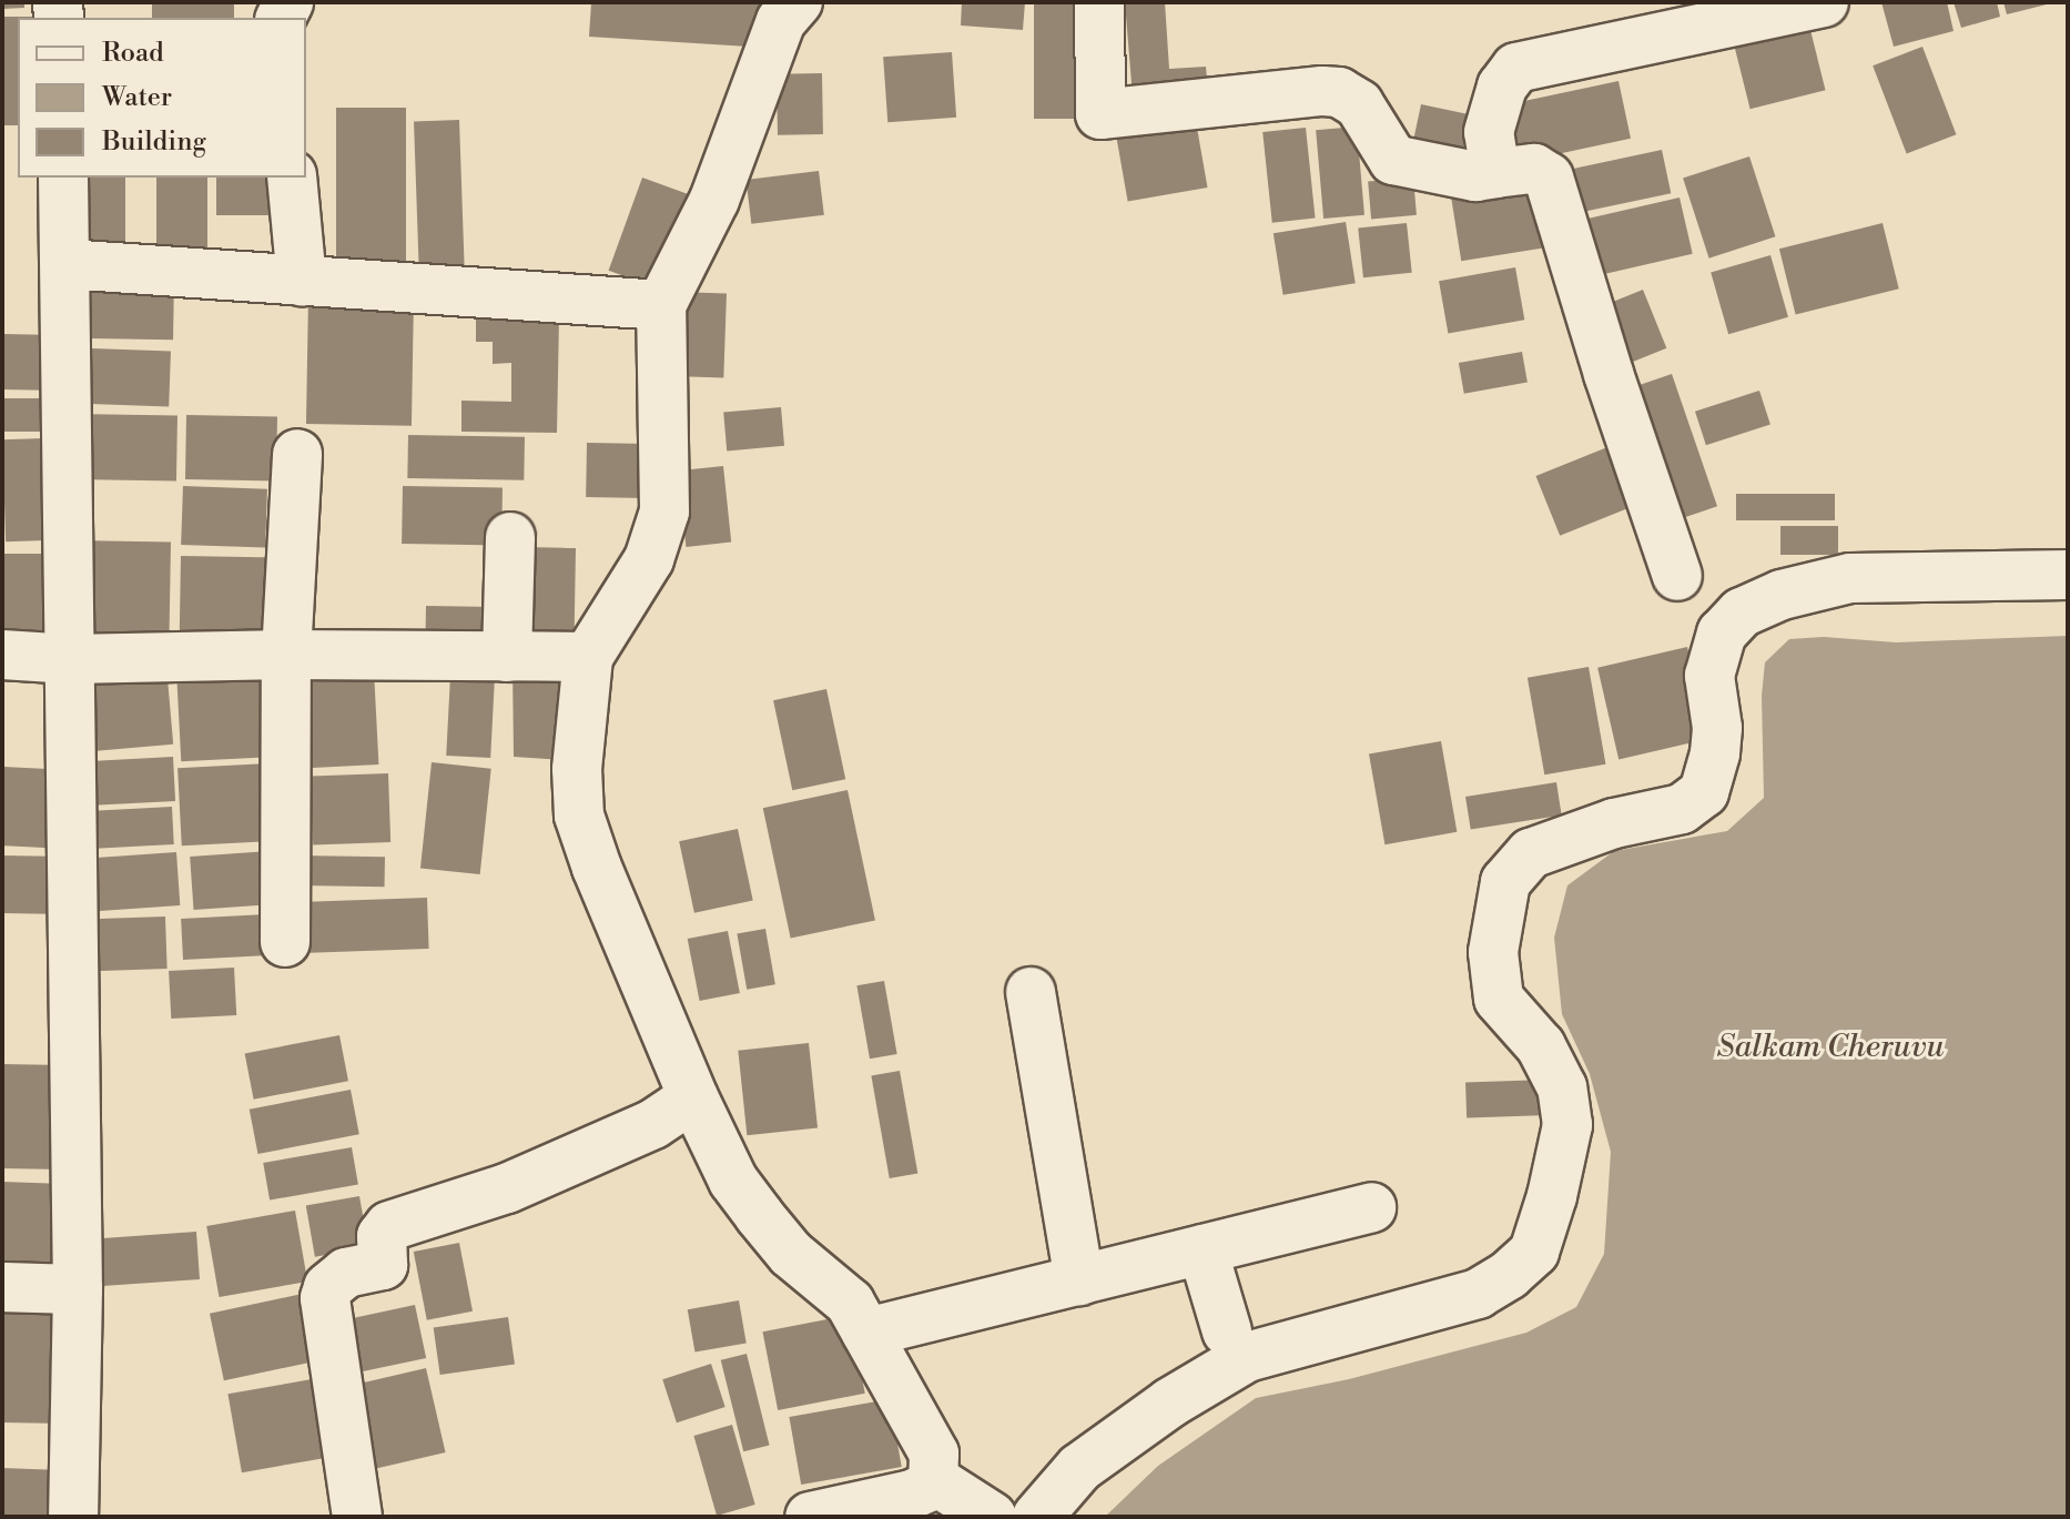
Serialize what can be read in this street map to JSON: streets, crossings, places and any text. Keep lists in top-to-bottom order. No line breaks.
{"water":["Salkam Cheruvu"],"legend":["Road","Water","Building"]}
